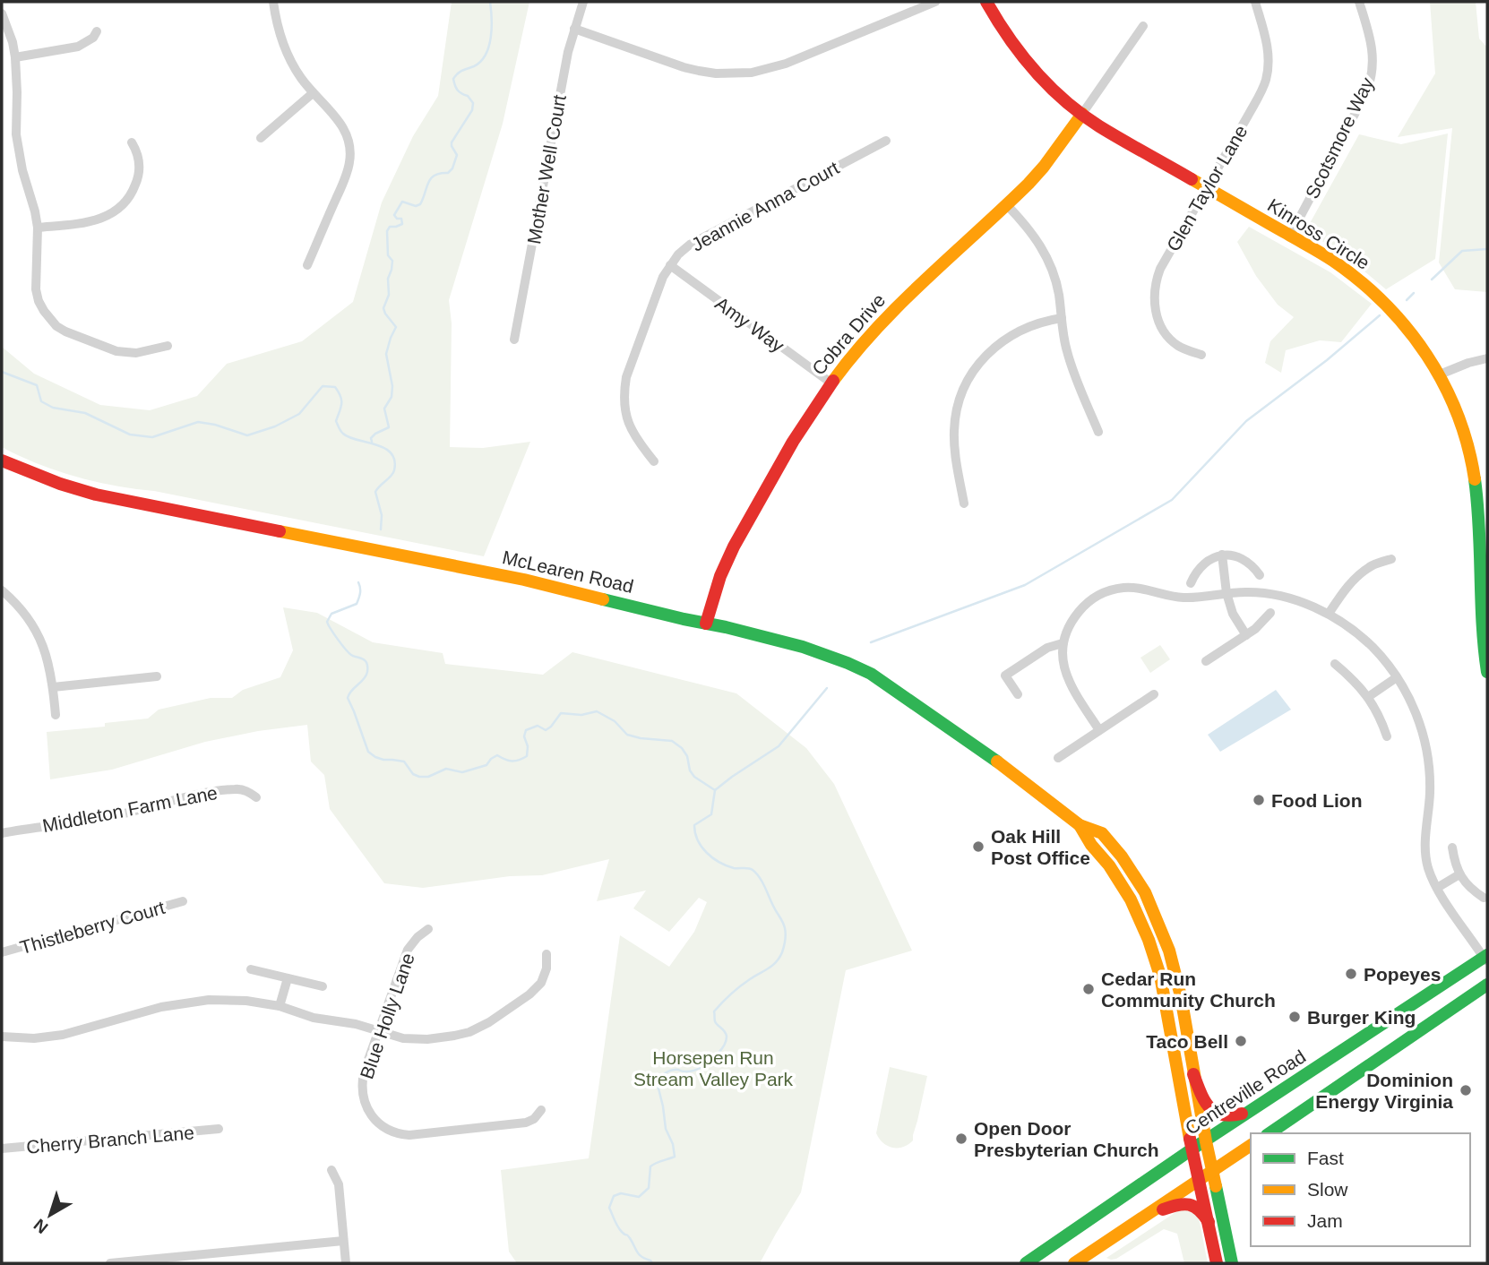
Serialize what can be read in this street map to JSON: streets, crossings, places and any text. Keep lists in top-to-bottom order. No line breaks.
{"streets":{"main road":["Kinross Circle","Cobra Drive","McLearen Road","Centreville Road"],"street":["Scotsmore Way","Mother Well Court","Glen Taylor Lane","Jeannie Anna Court","Amy Way","Middleton Farm Lane","Thistleberry Court","Blue Holly Lane","Cherry Branch Lane"]},"crossings":[["Scotsmore Way","Kinross Circle"],["Glen Taylor Lane","Kinross Circle"],["Jeannie Anna Court","Amy Way"],["Kinross Circle","Cobra Drive"],["Amy Way","Cobra Drive"],["Cobra Drive","McLearen Road"],["McLearen Road","Centreville Road"]],"parks":["Horsepen Run Stream Valley Park"],"places":["Food Lion","Oak Hill Post Office","Popeyes","Cedar Run Community Church","Burger King","Taco Bell","Dominion Energy Virginia","Open Door Presbyterian Church"],"legend":["Fast","Slow","Jam"],"north":"bottom left"}
